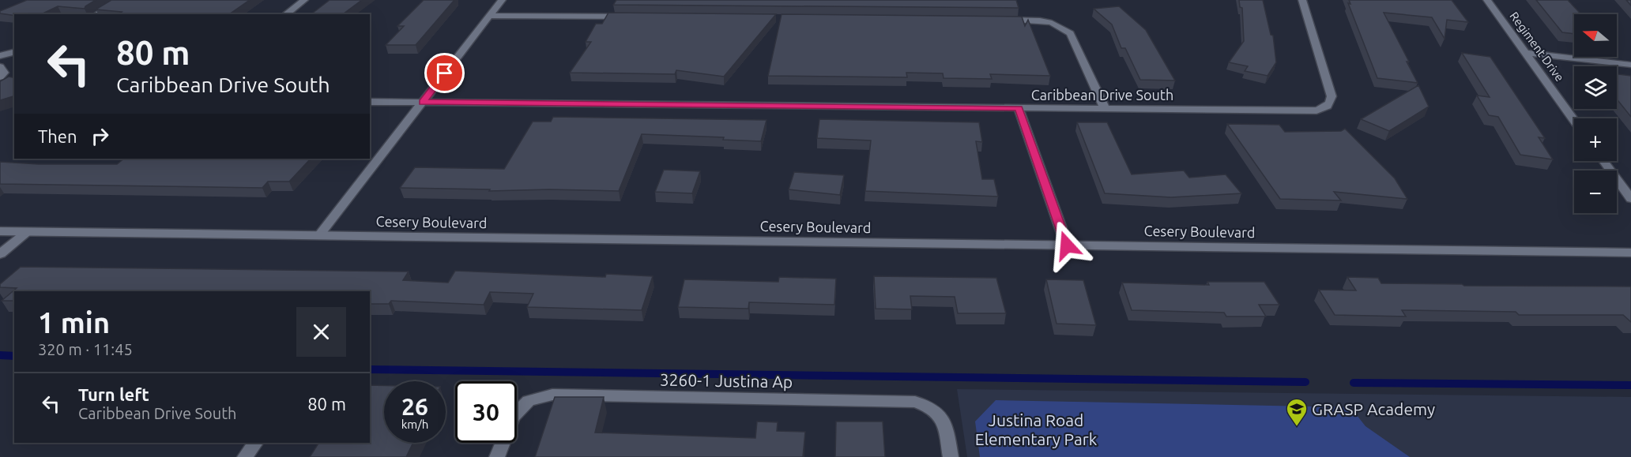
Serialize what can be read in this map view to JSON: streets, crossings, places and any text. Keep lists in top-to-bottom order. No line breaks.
{"streets":{"street":["Regiment Drive","Caribbean Drive South","Cesery Boulevard","3260-1 Justina Ap"]},"parks":["Justina Road Elementary Park"],"places":{"school or university":["GRASP Academy"]},"north":"left","page":{"map_buttons":["+","−"],"turn":["80 m","Caribbean Drive South"],"then":"Then","heading":["1 min","320 m · 11:45"],"list":[{"name":"Turn left","note":"Caribbean Drive South","value":"80 m"}],"speed":"26 km/h","limit":"30"}}
